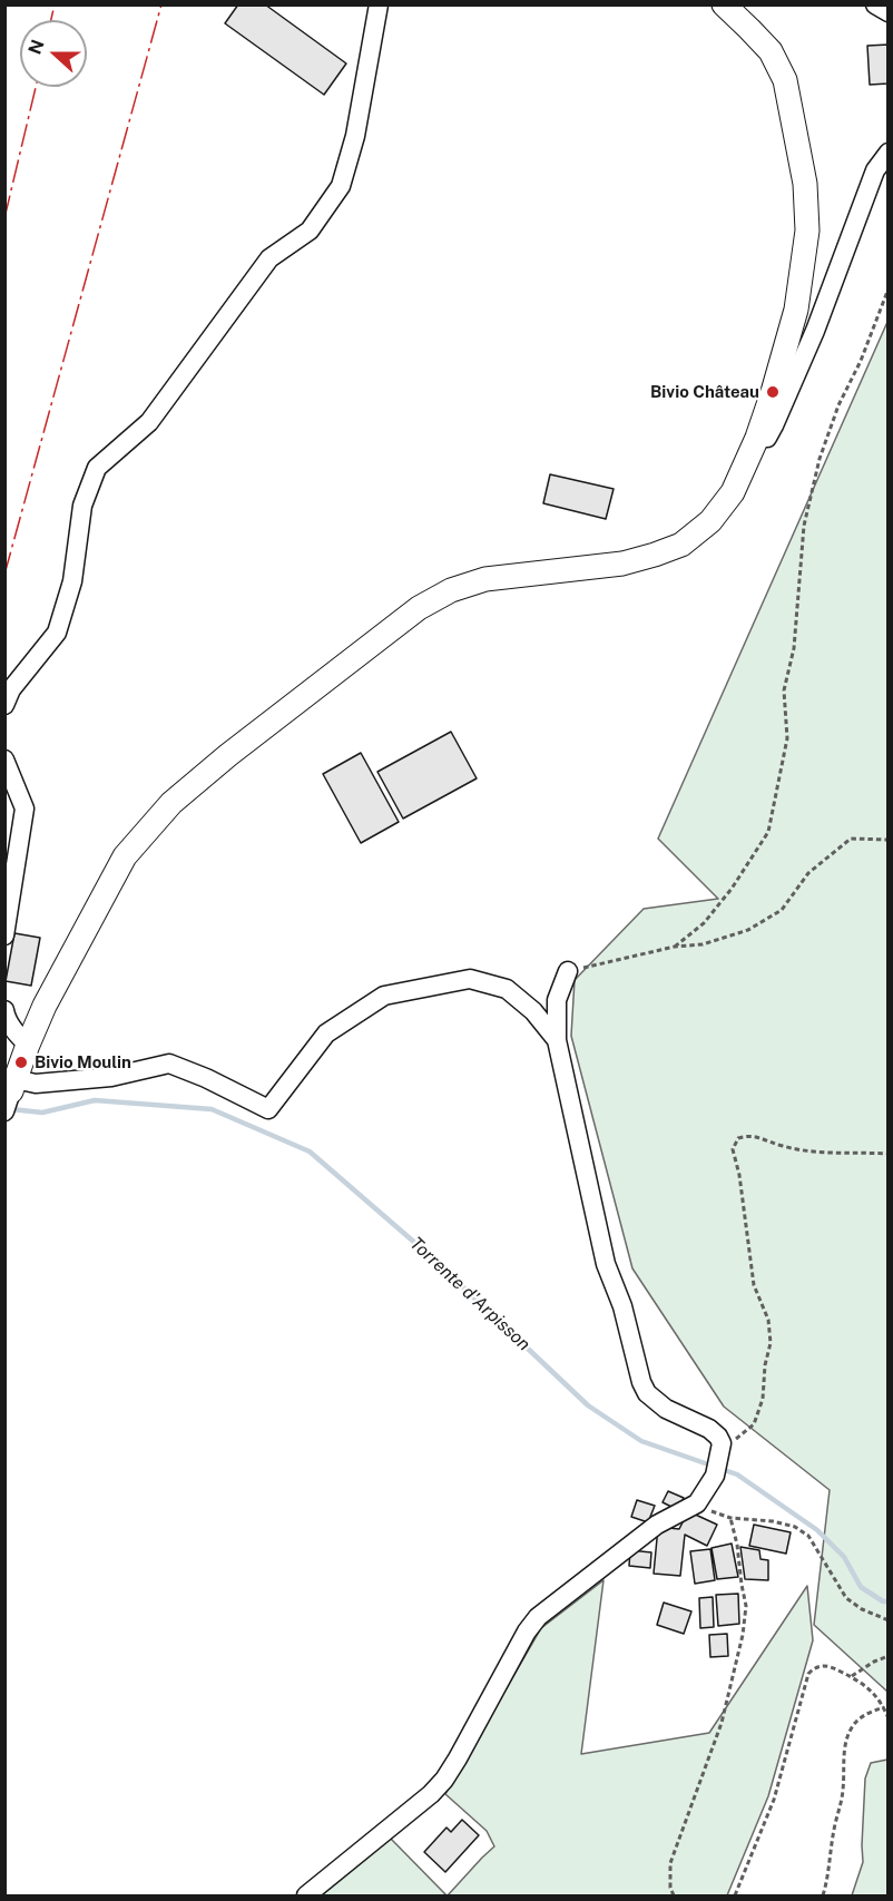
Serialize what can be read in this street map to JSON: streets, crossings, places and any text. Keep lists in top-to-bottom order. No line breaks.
{"water":["Torrente d'Arpisson"],"places":["Bivio Château","Bivio Moulin"],"north":"left"}
